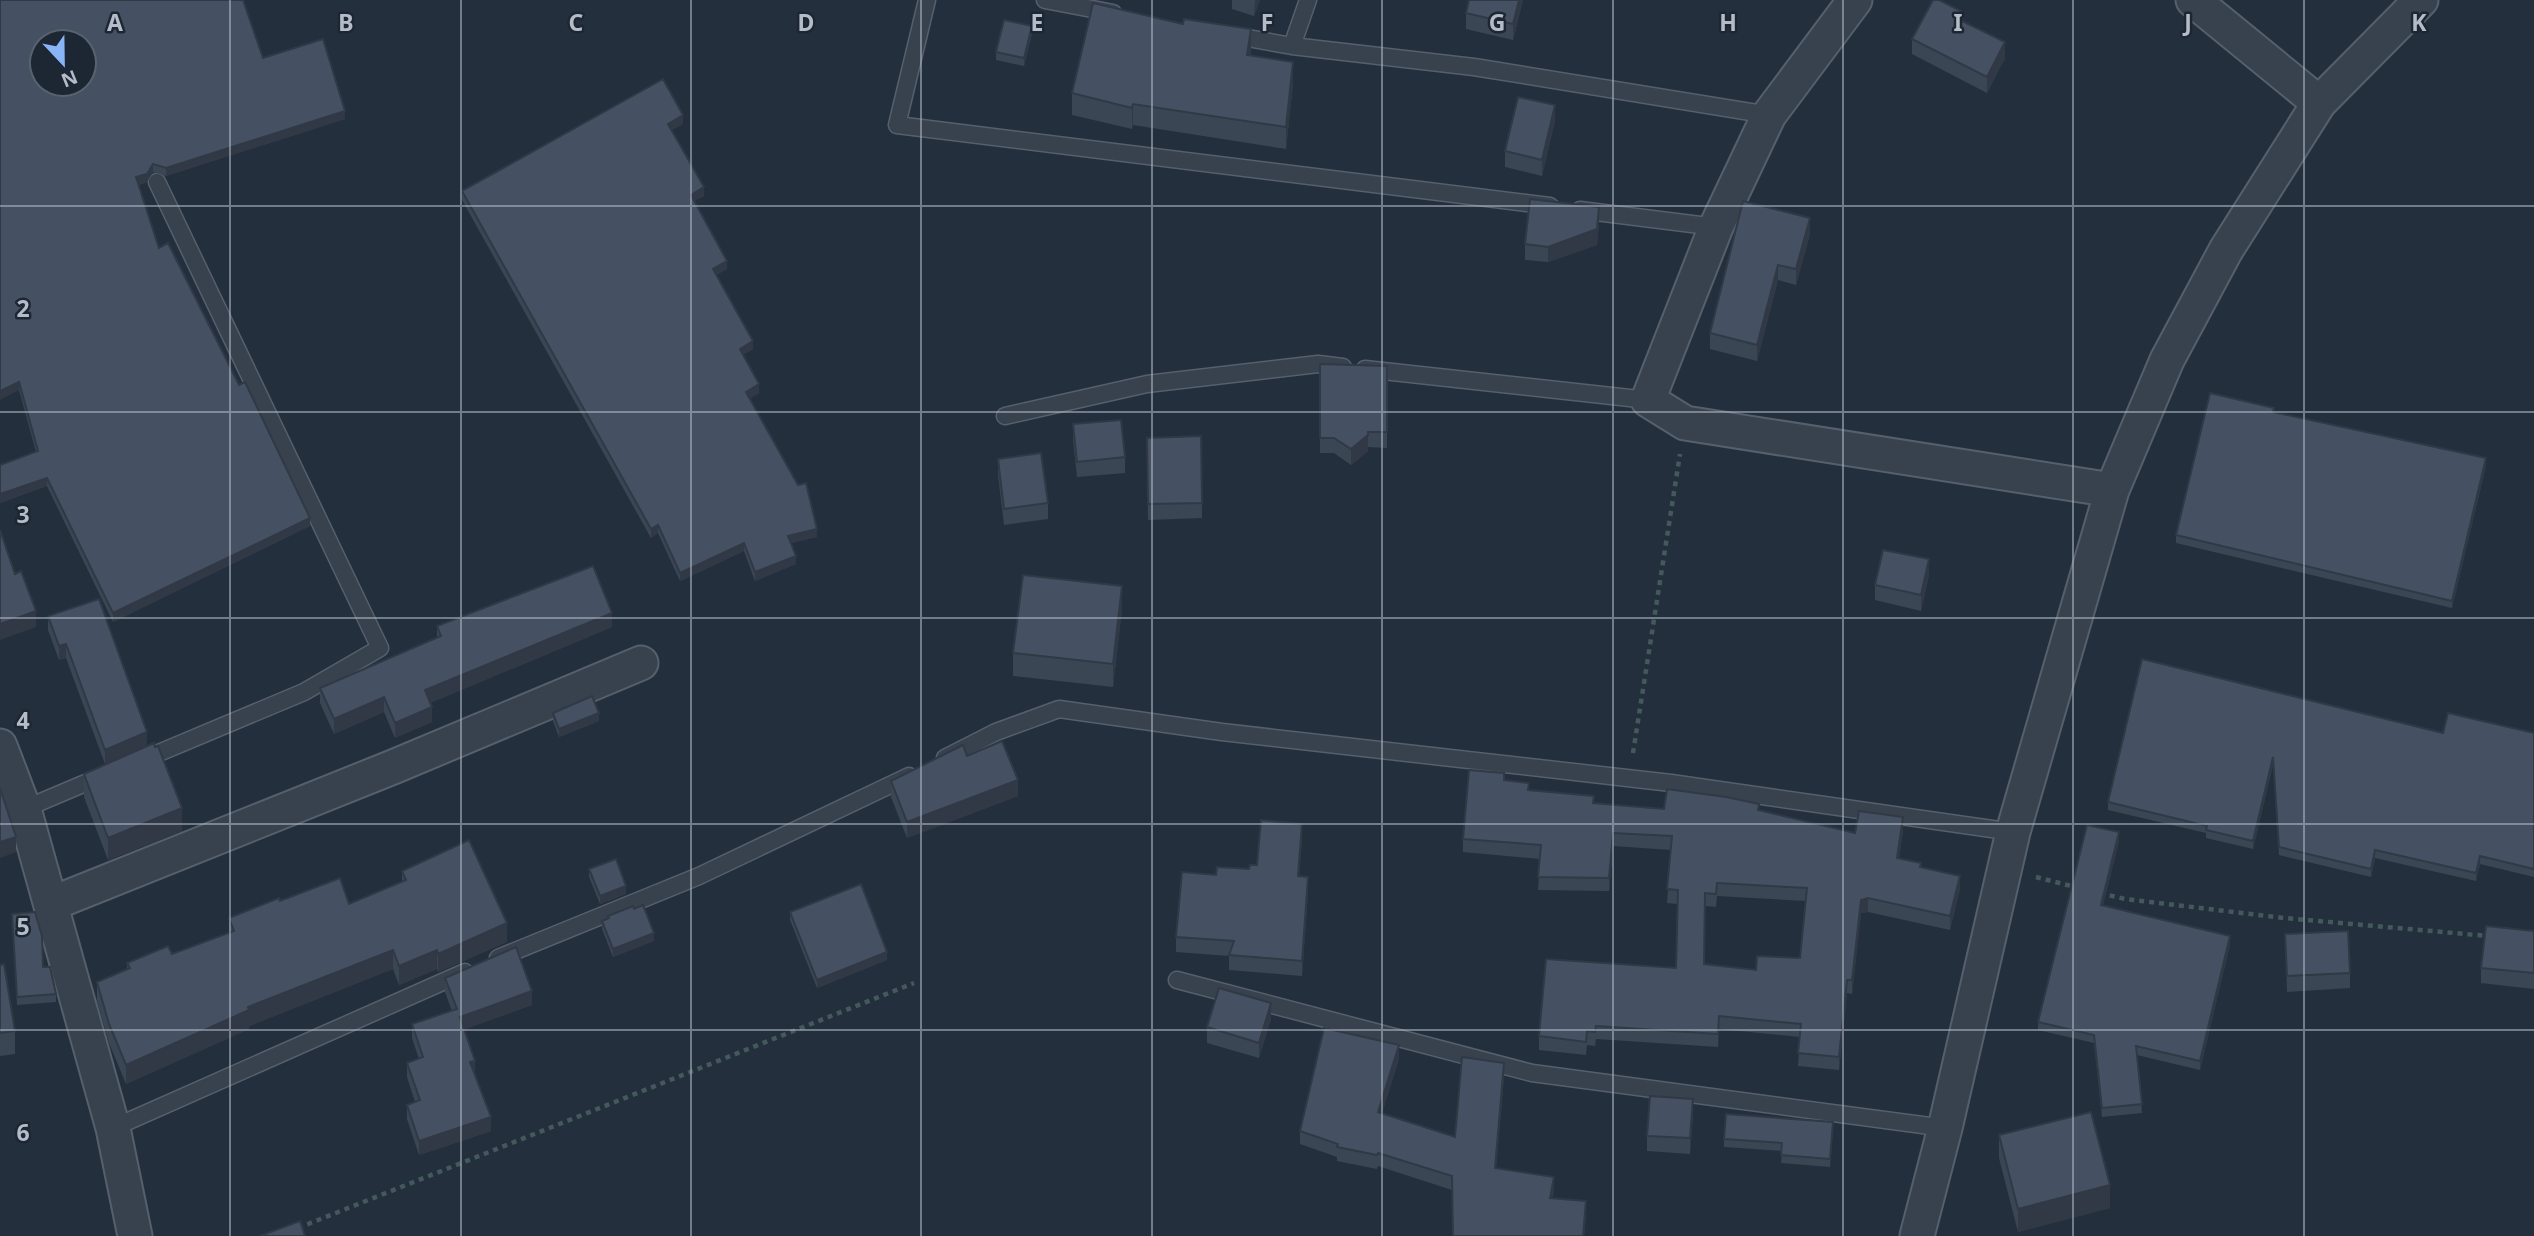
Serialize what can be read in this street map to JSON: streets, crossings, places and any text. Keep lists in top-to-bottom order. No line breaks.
{"north":"bottom","grid":{"columns":["A","B","C","D","E","F","G","H","I","J","K"],"rows":["2","3","4","5","6"]}}
